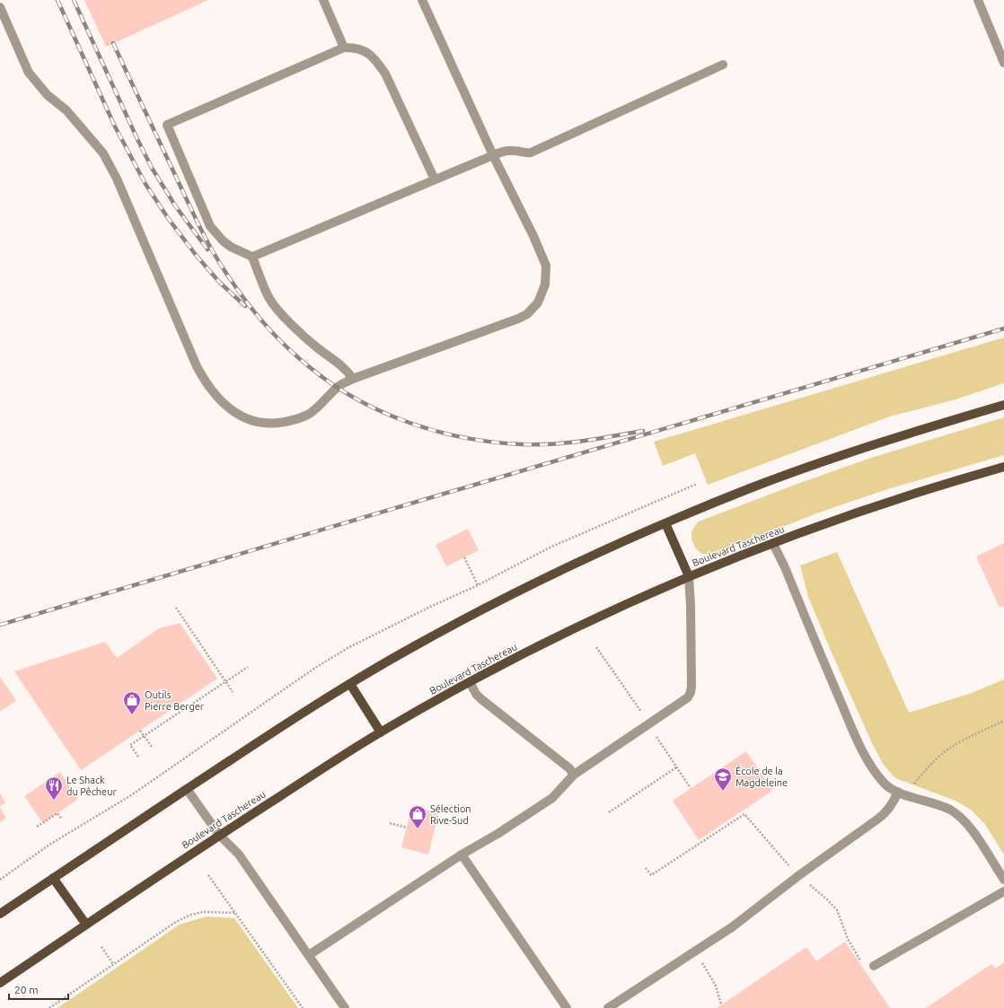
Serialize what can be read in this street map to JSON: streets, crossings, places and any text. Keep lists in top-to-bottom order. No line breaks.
{"streets":{"main road":["Boulevard Taschereau"]},"places":{"shop":["Outils Pierre Berger","Sélection Rive-Sud"],"school or university":["École de la Magdeleine"],"restaurant":["Le Shack du Pêcheur"]},"scale_bar":"20 m"}
